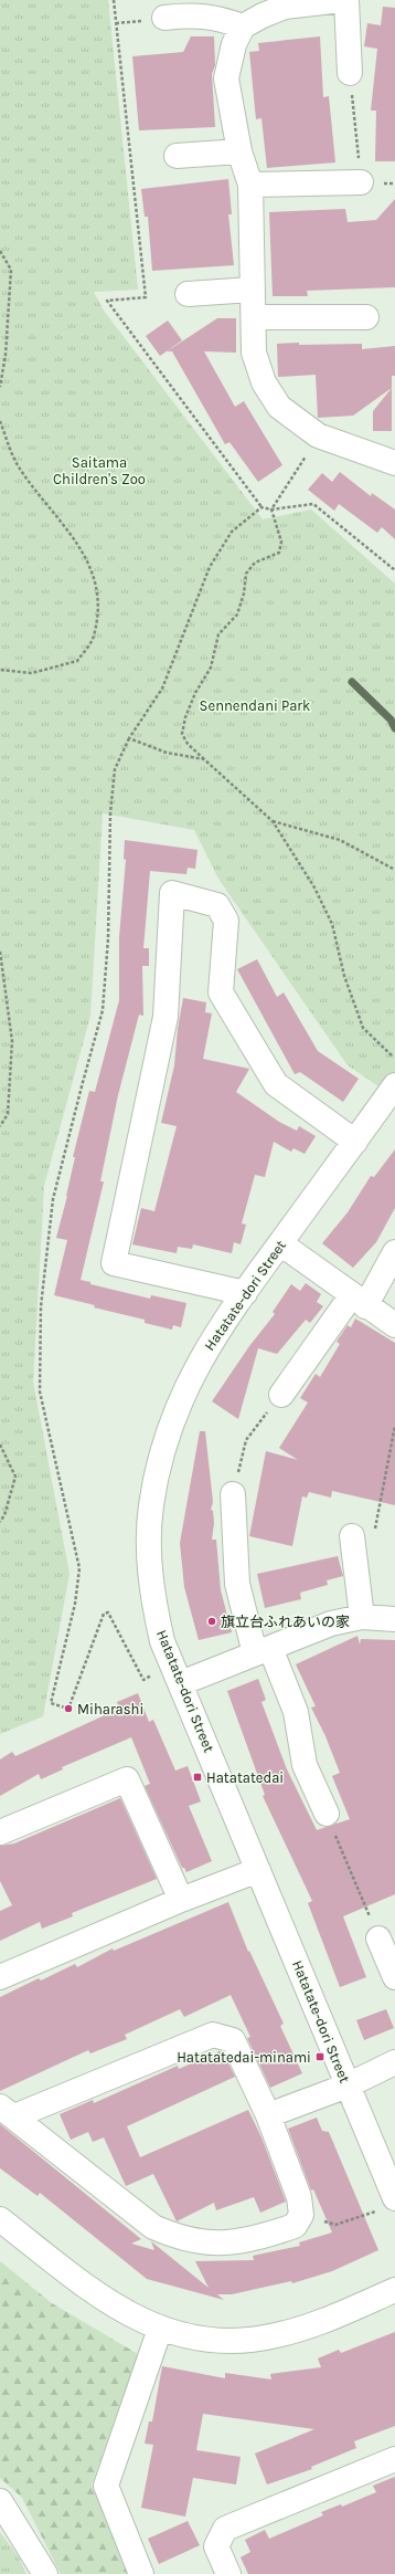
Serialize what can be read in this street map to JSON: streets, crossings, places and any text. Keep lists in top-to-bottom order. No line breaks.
{"streets":{"street":["Hatatate-dori Street"]},"parks":["Saitama Children's Zoo","Sennendani Park"],"places":{"other":["旗立台ふれあいの家","Miharashi"],"transit":["Hatatatedai","Hatatatedai-minami"]}}
